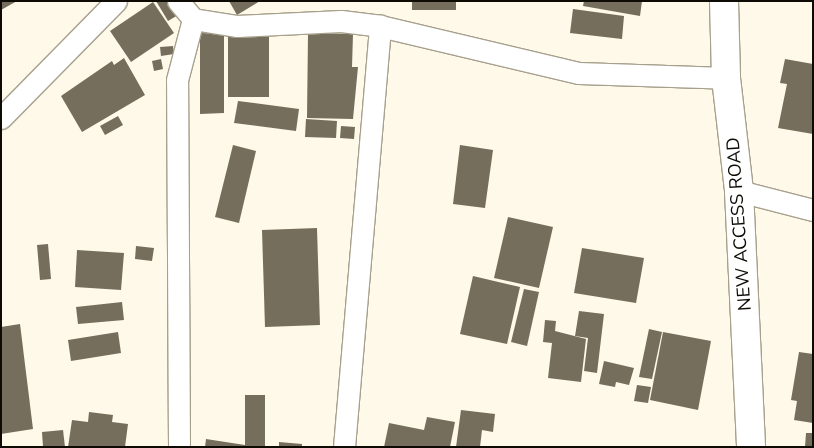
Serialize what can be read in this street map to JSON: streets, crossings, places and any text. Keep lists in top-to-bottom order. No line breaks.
{"streets":{"main road":["NEW ACCESS ROAD"]}}
